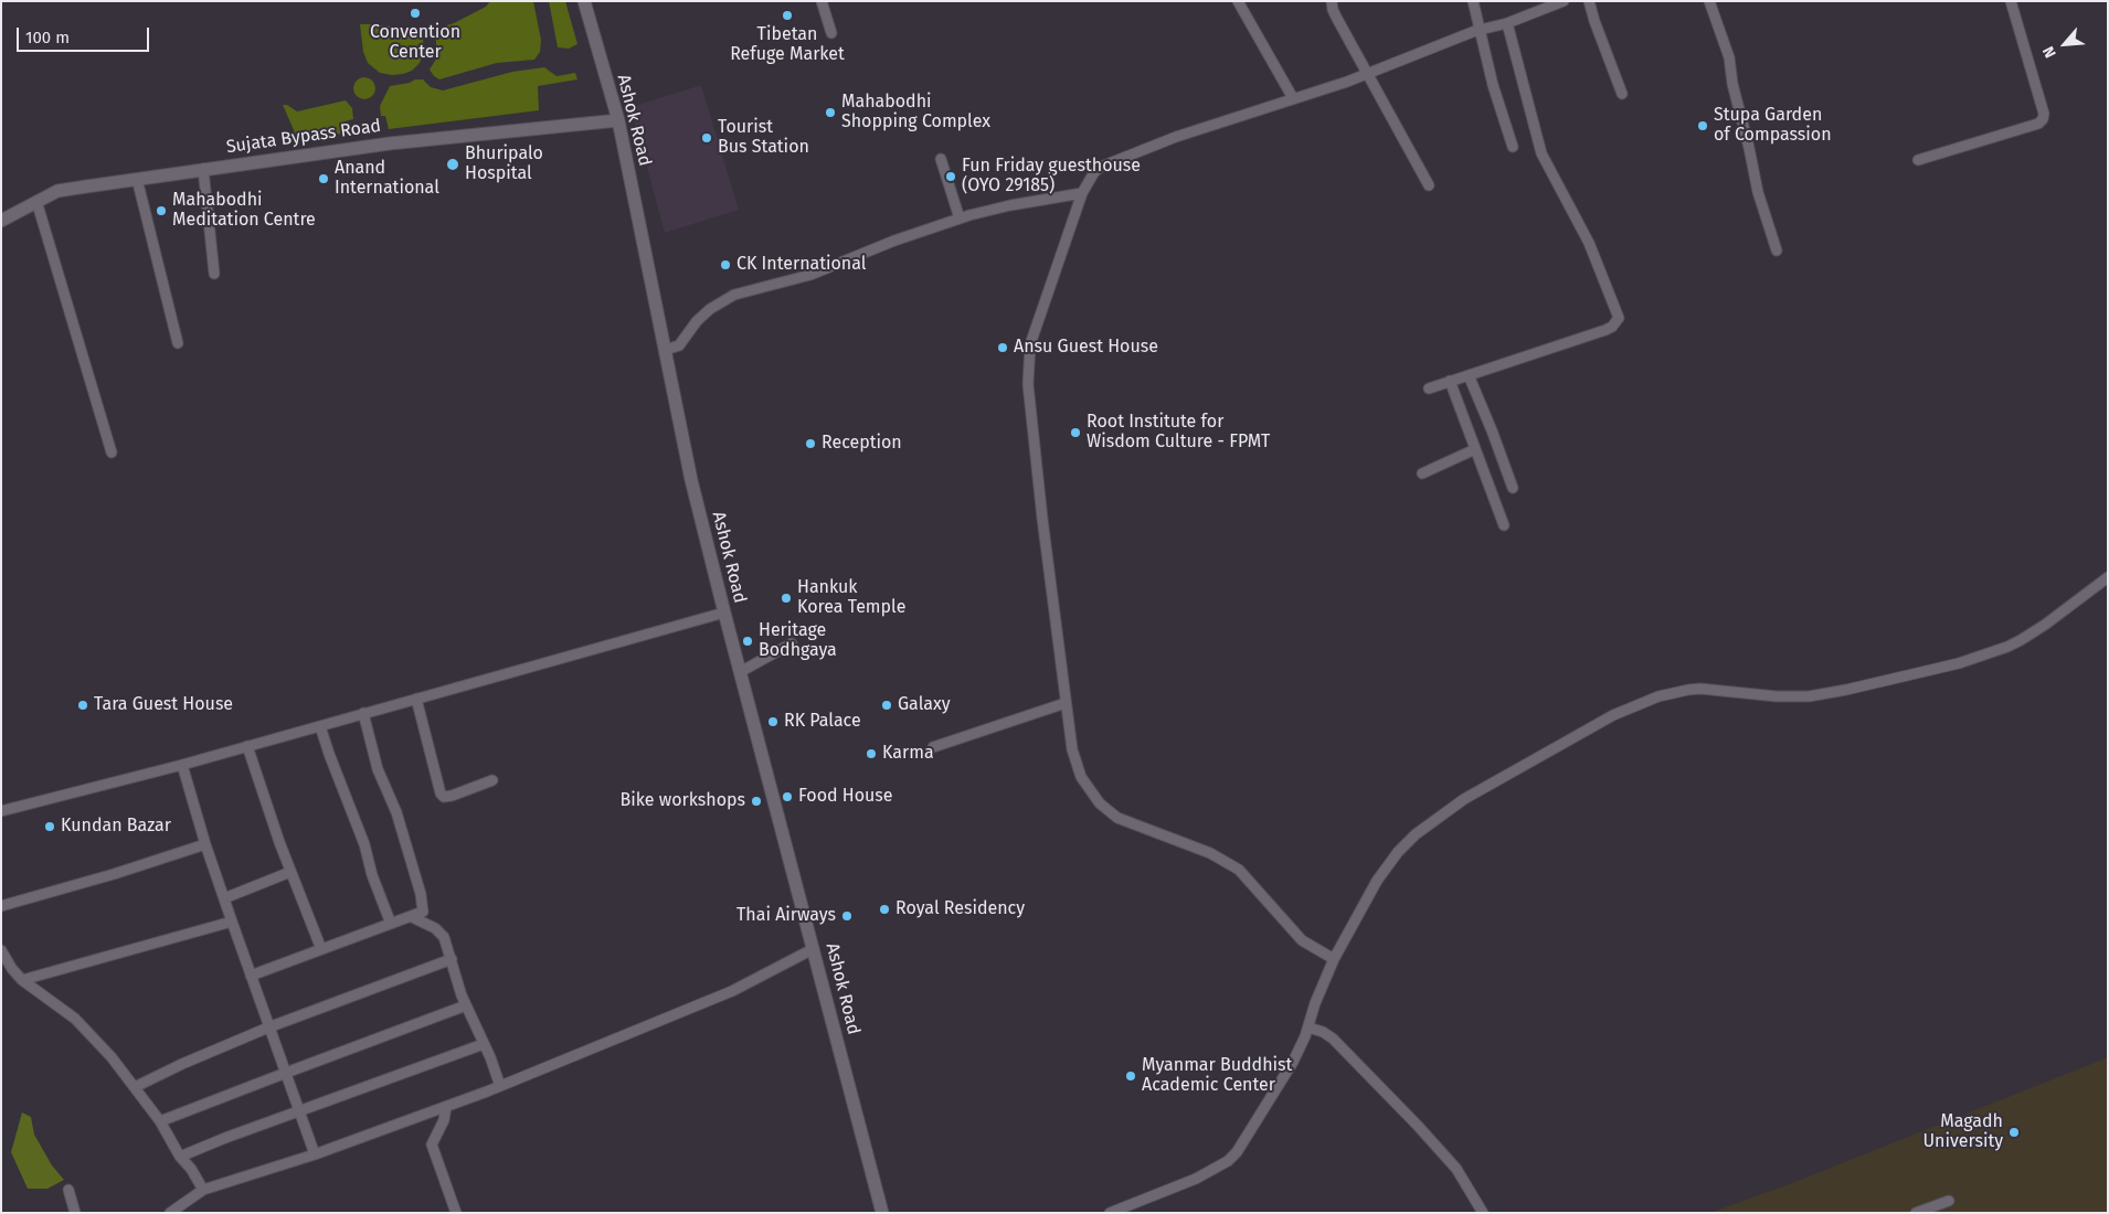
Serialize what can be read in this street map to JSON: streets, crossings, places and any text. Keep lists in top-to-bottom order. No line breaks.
{"streets":{"street":["Ashok Road","Sujata Bypass Road"]},"crossings":[["Ashok Road","Sujata Bypass Road"]],"places":["Convention Center","Tibetan Refuge Market","Mahabodhi Shopping Complex","Stupa Garden of Compassion","Tourist Bus Station","Bhuripalo Hospital","Fun Friday guesthouse (OYO 29185)","Anand International","Mahabodhi Meditation Centre","CK International","Ansu Guest House","Root Institute for Wisdom Culture - FPMT","Reception","Hankuk Korea Temple","Heritage Bodhgaya","Tara Guest House","Galaxy","RK Palace","Karma","Food House","Bike workshops","Kundan Bazar","Royal Residency","Thai Airways","Myanmar Buddhist Academic Center","Magadh University"],"scale_bar":"100 m","north":"bottom left"}
